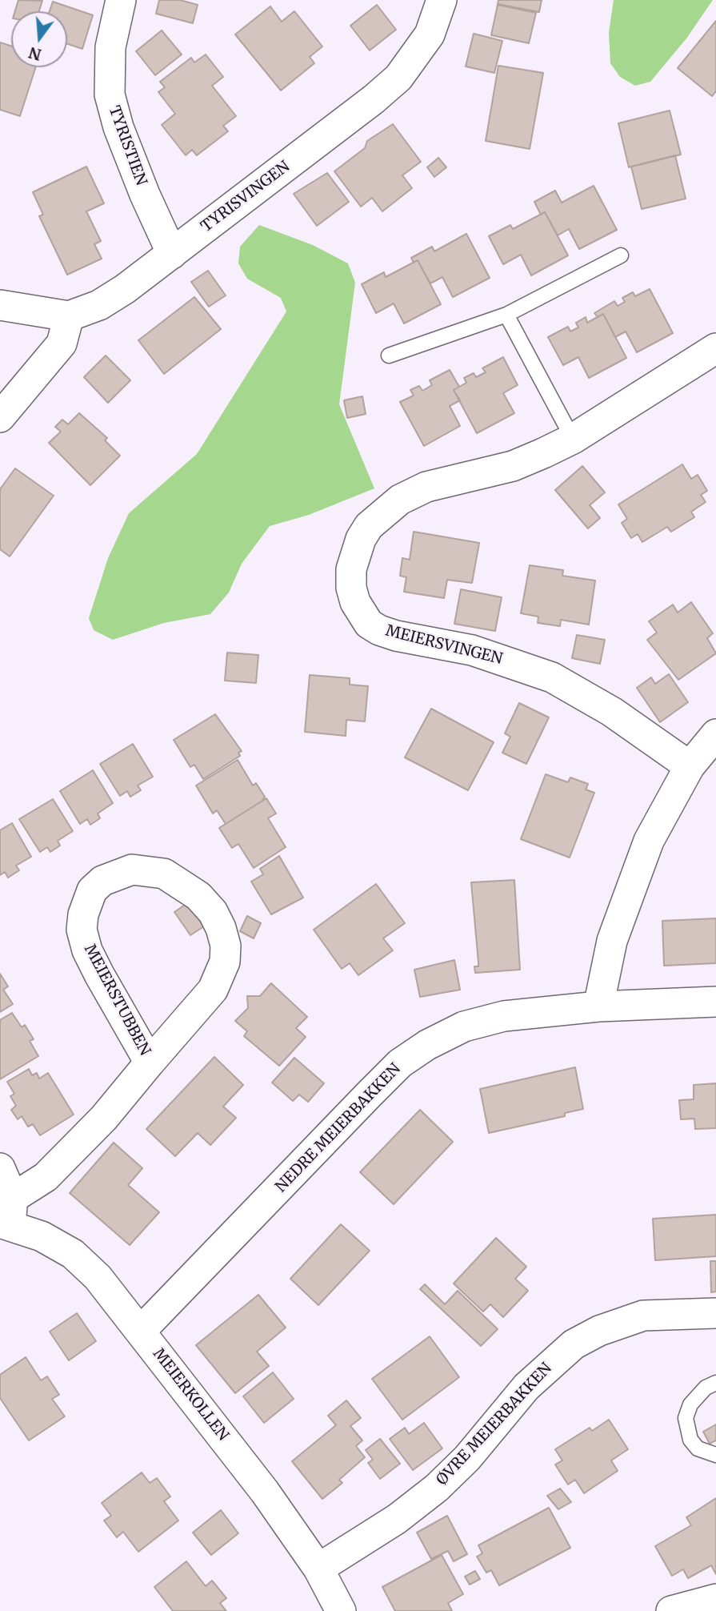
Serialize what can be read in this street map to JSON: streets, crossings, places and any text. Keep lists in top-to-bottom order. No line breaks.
{"streets":{"street":["TYRISTIEN","TYRISVINGEN","MEIERSVINGEN","MEIERSTUBBEN","NEDRE MEIERBAKKEN","MEIERKOLLEN","ØVRE MEIERBAKKEN"]},"crossings":[["TYRISTIEN","TYRISVINGEN"],["MEIERSTUBBEN","MEIERKOLLEN"],["NEDRE MEIERBAKKEN","MEIERKOLLEN"],["MEIERKOLLEN","ØVRE MEIERBAKKEN"]],"north":"bottom"}
